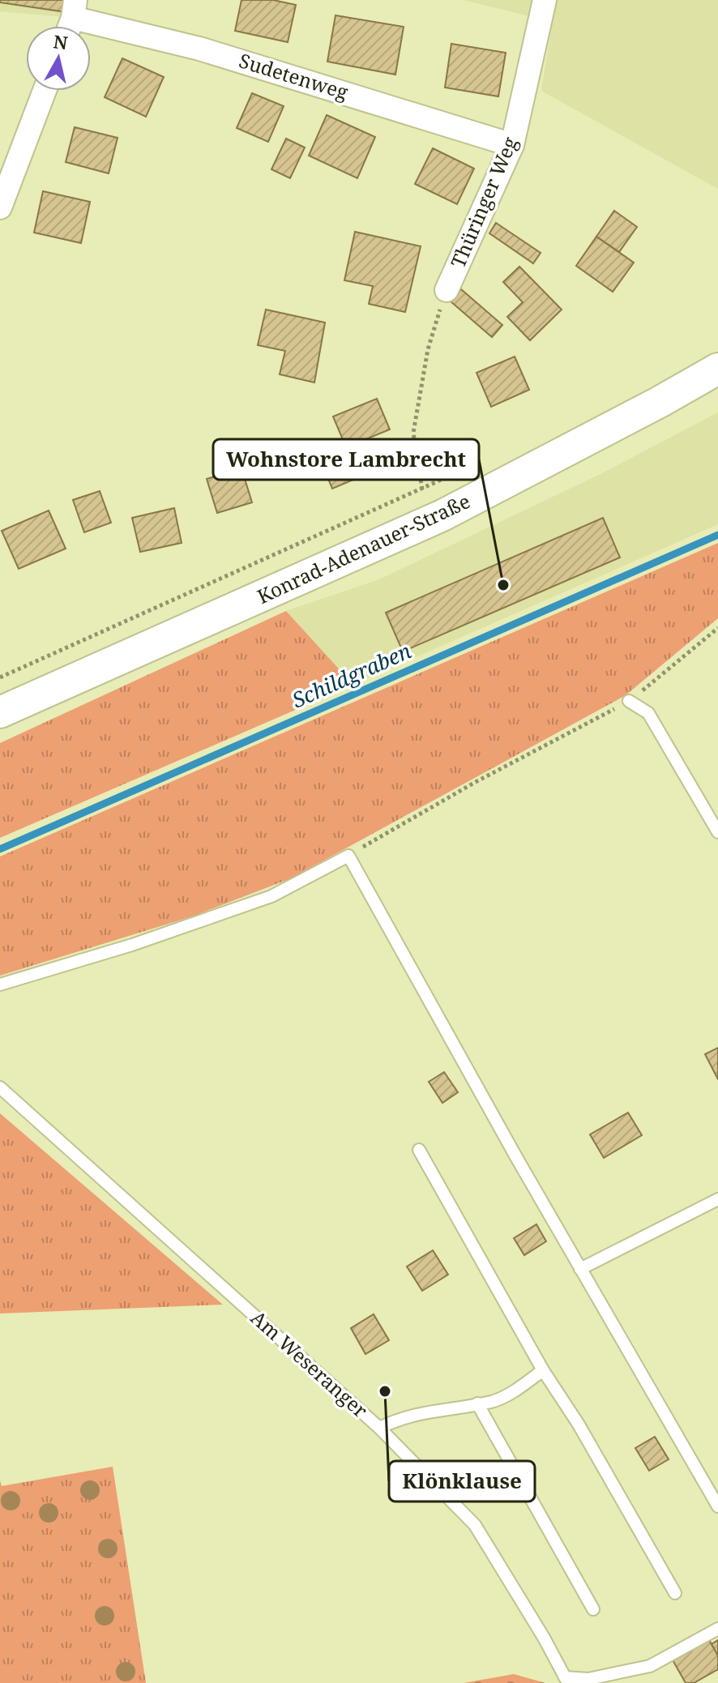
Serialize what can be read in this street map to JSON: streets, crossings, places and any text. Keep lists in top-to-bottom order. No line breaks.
{"streets":{"main road":["Konrad-Adenauer-Straße"],"street":["Sudetenweg","Thüringer Weg"],"lane":["Am Weseranger"]},"crossings":[["Sudetenweg","Thüringer Weg"]],"water":["Schildgraben"],"places":["Wohnstore Lambrecht","Klönklause"],"north":"top"}
